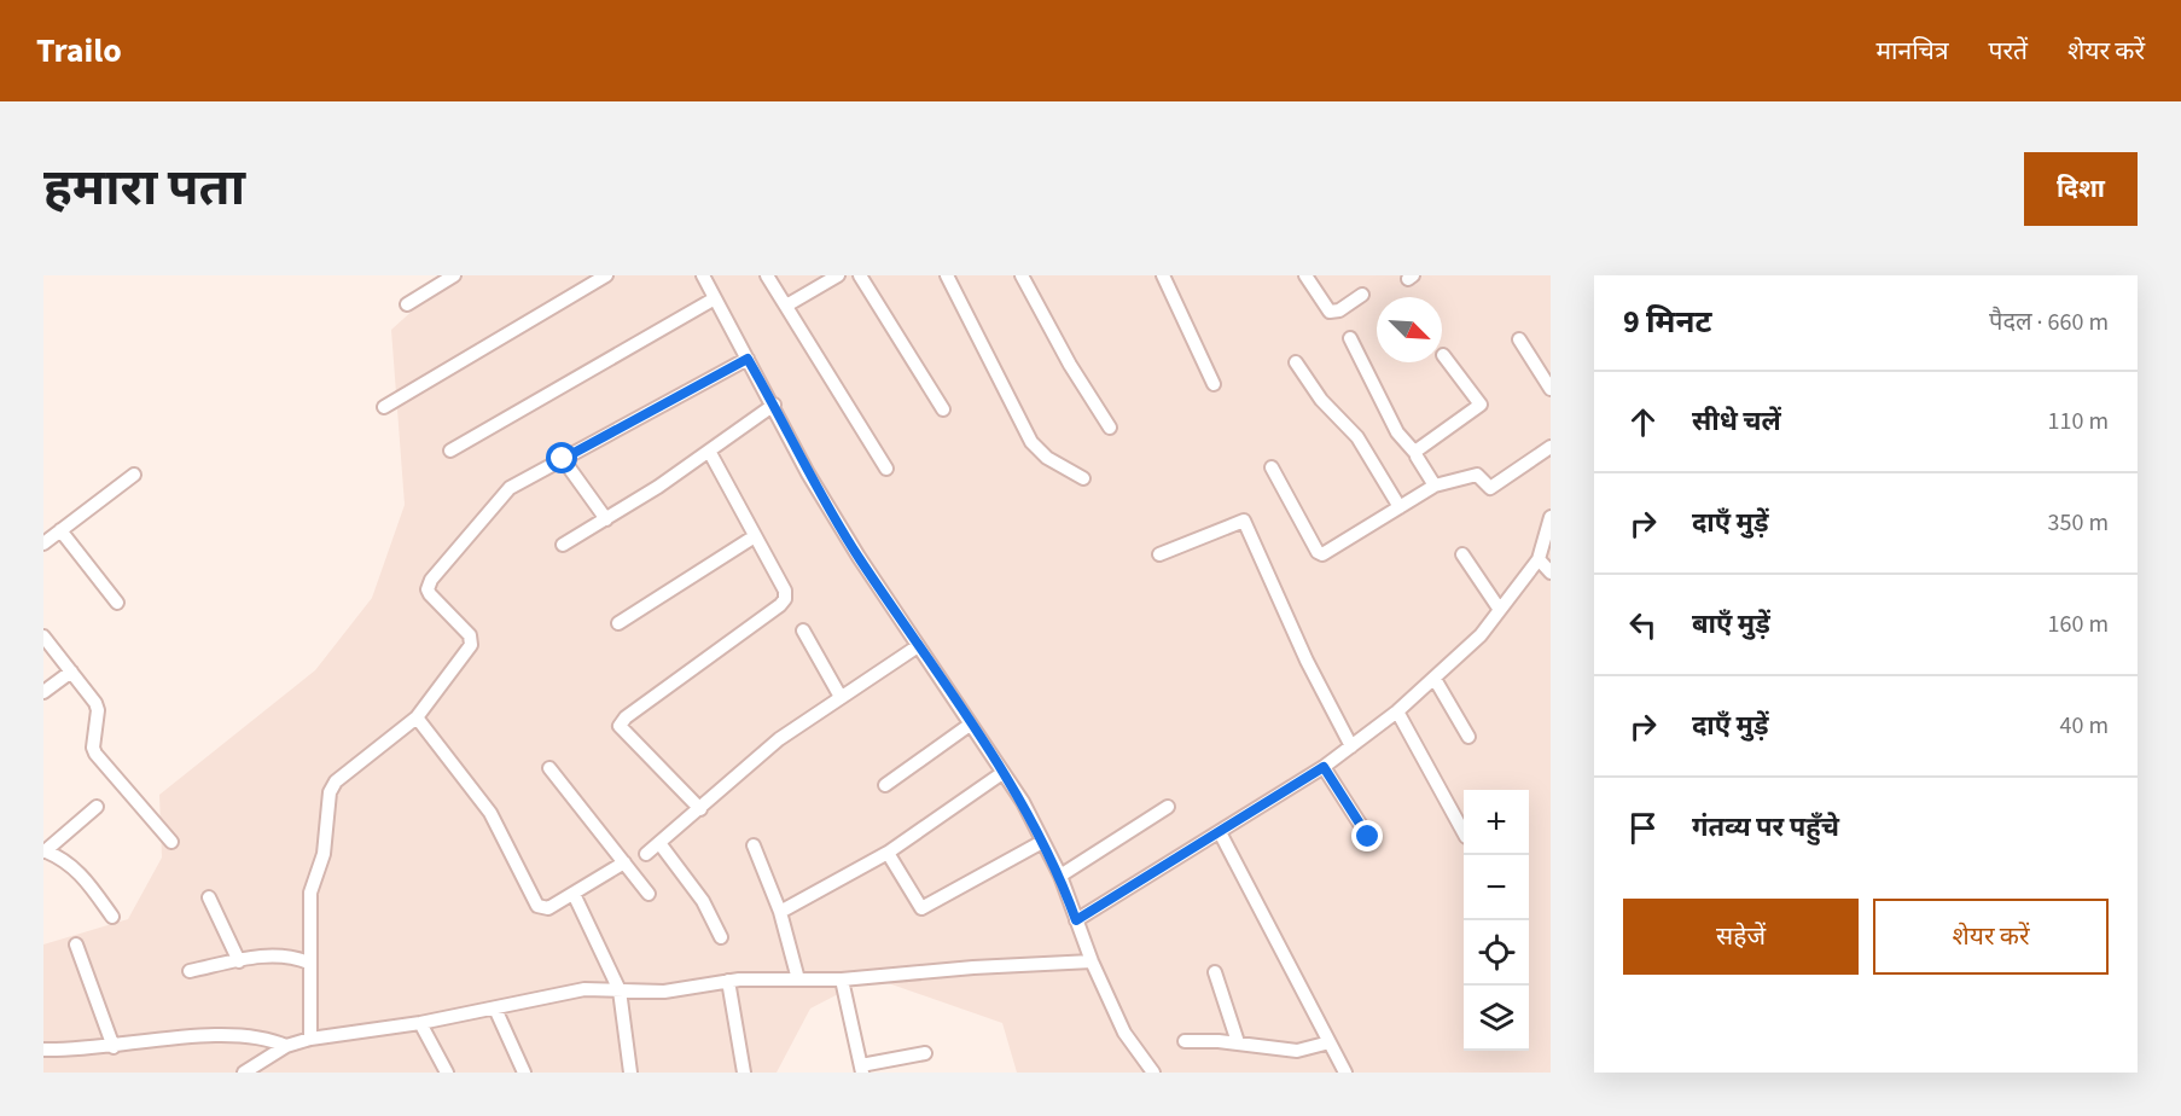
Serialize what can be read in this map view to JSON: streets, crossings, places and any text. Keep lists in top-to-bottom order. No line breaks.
{"north":"bottom right","page":{"header":"Trailo","nav":["मानचित्र","परतें","शेयर करें"],"title":"हमारा पता","buttons":["दिशा",["सहेजें","शेयर करें"]],"heading":["9 मिनट","पैदल · 660 m"],"list":[["सीधे चलें","110 m"],["दाएँ मुड़ें","350 m"],["बाएँ मुड़ें","160 m"],["दाएँ मुड़ें","40 m"],"गंतव्य पर पहुँचे"],"map_buttons":["+","−"]}}
